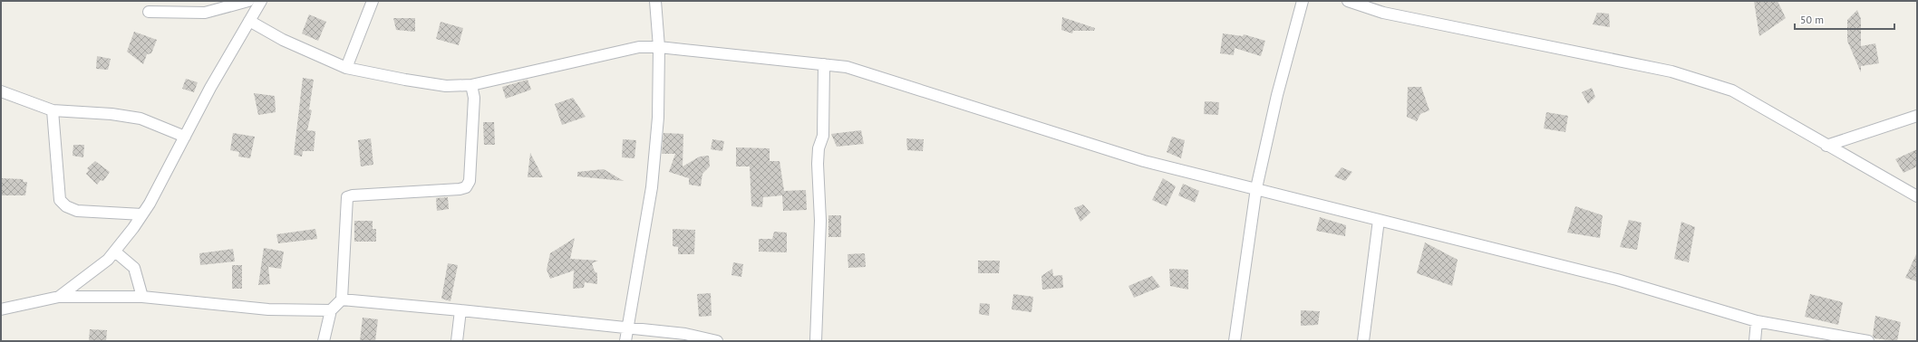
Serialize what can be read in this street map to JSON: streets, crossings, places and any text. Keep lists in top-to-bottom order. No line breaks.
{"scale_bar":"50 m"}
